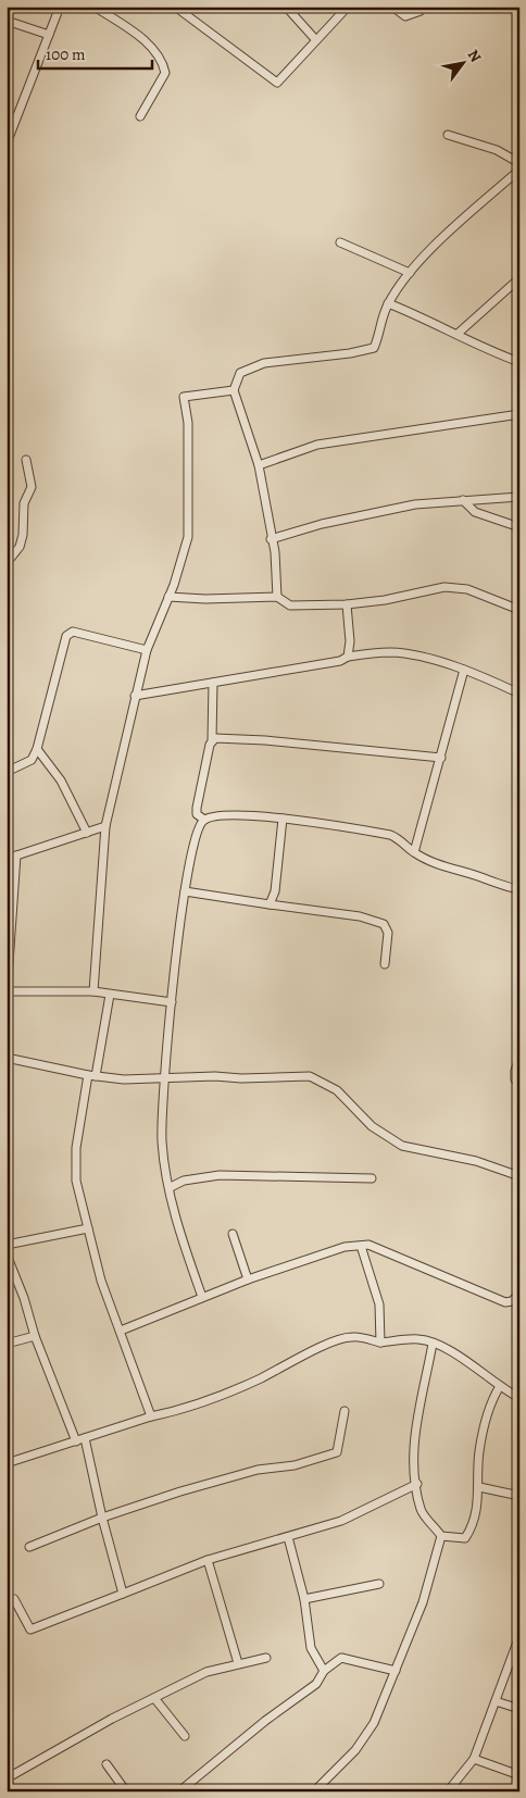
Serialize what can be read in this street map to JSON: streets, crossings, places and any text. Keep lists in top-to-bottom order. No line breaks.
{"scale_bar":"100 m","north":"top right"}
